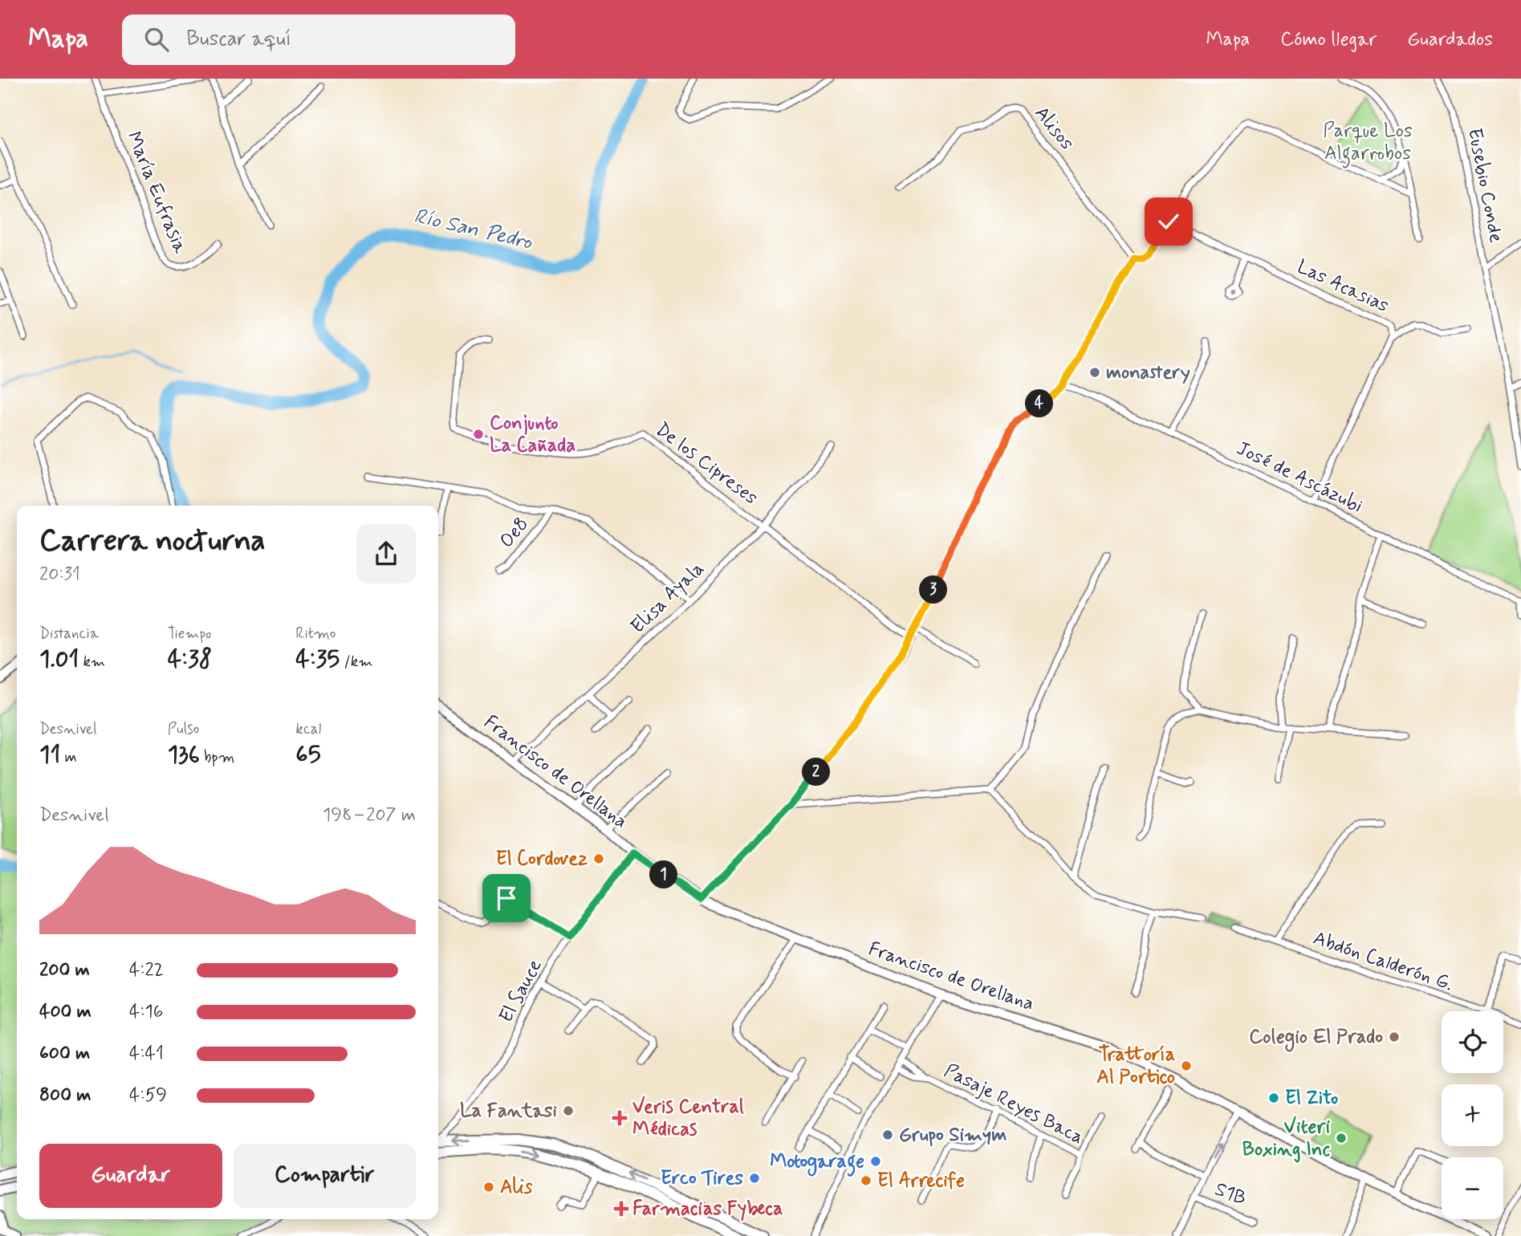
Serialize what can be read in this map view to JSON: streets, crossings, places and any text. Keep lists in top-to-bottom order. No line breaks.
{"streets":{"street":["Alisos","Eusebio Conde","María Eufrasia","Las Acasias","De los Cipreses","José de Ascázubi","Oe8","Elisa Ayala","Francisco de Orellana","Abdón Calderón G.","El Sauce","Pasaje Reyes Baca","S1B"]},"crossings":[["Las Acasias","José de Ascázubi"],["De los Cipreses","Elisa Ayala"],["Elisa Ayala","Francisco de Orellana"],["Francisco de Orellana","El Sauce"]],"water":["Río San Pedro"],"parks":["Parque Los Algarrobos"],"places":{"other":["monastery","Conjunto La Cañada","El Cordovez","Colegio El Prado","Trattoría Al Portico","El Zito","La Fantasi","Grupo Simym","Viteri Boxing Inc","Motogarage","Erco Tires","El Arrecife","Alis"],"health":["Veris Central Médicas","Farmacias Fybeca"]},"page":{"header":"Mapa","search":"Buscar aquí","nav":["Mapa","Cómo llegar","Guardados"],"pins":["4","3","2","1"],"heading":["Carrera nocturna","20:31"],"stats":[["Distancia","1.01 km"],["Tiempo","4:38"],["Ritmo","4:35 /km"],["Desnivel","11 m"],["Pulso","136 bpm"],["kcal","65"]],"chart":["Desnivel","198–207 m"],"list":[{"name":"200 m","note":"4:22"},{"name":"400 m","note":"4:16"},{"name":"600 m","note":"4:41"},{"name":"800 m","note":"4:59"}],"map_buttons":["+","−"],"buttons":["Guardar","Compartir"]}}
